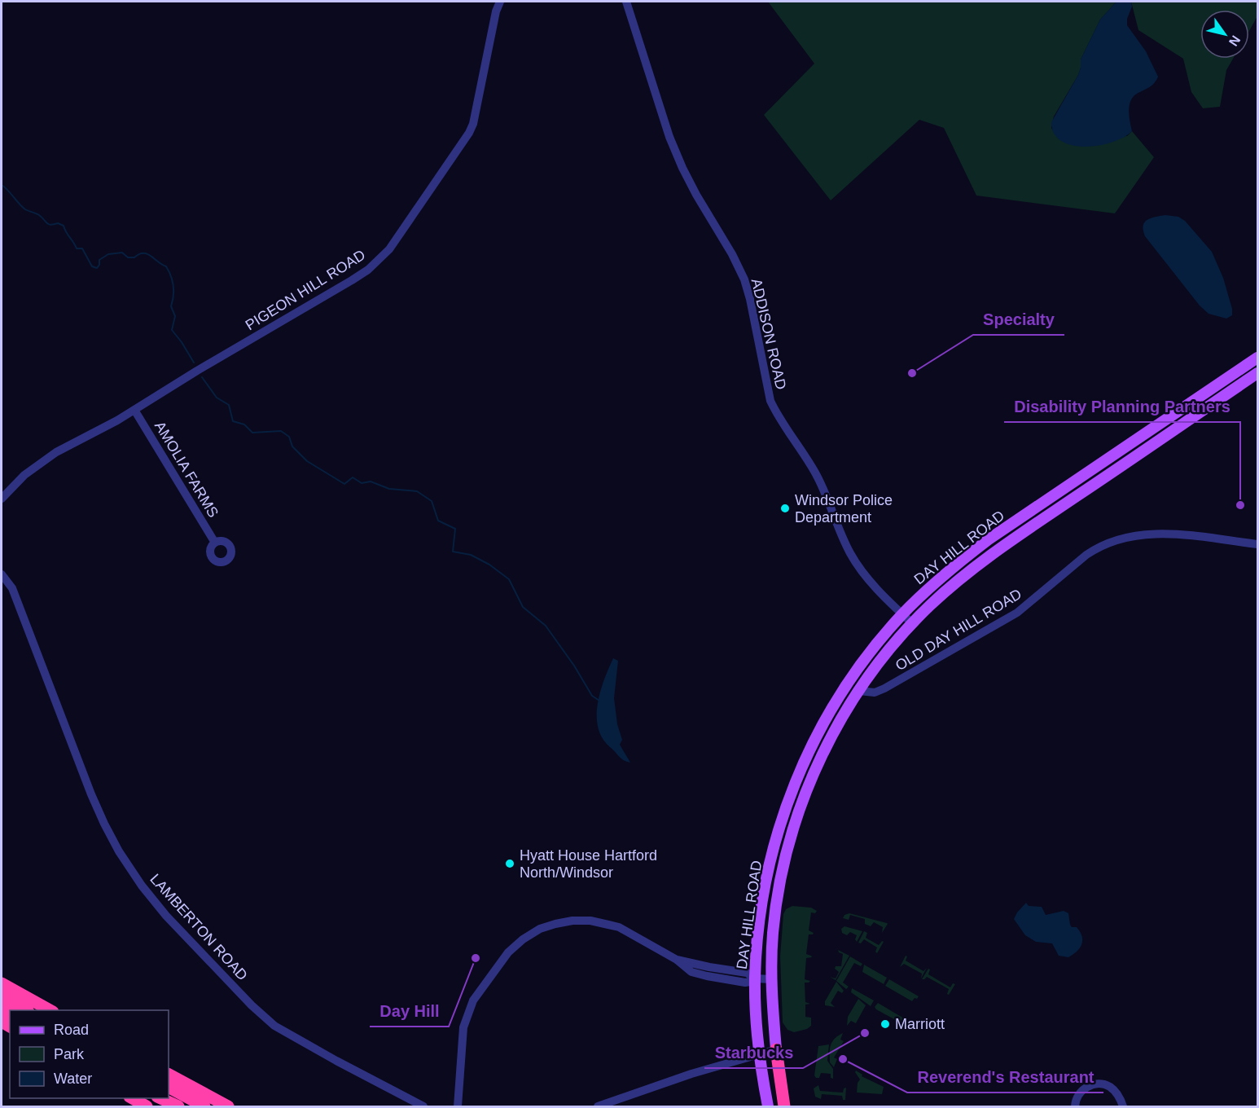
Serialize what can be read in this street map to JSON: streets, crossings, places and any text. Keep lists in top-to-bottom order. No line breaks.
{"streets":{"main road":["DAY HILL ROAD"],"street":["PIGEON HILL ROAD","ADDISON ROAD","AMOLIA FARMS","OLD DAY HILL ROAD","LAMBERTON ROAD"]},"crossings":[["PIGEON HILL ROAD","AMOLIA FARMS"],["ADDISON ROAD","DAY HILL ROAD"],["DAY HILL ROAD","OLD DAY HILL ROAD"]],"places":["Specialty","Disability Planning Partners","Windsor Police Department","Hyatt House Hartford North/Windsor","Day Hill","Marriott","Starbucks","Reverend's Restaurant"],"legend":["Road","Park","Water"],"north":"bottom right"}
